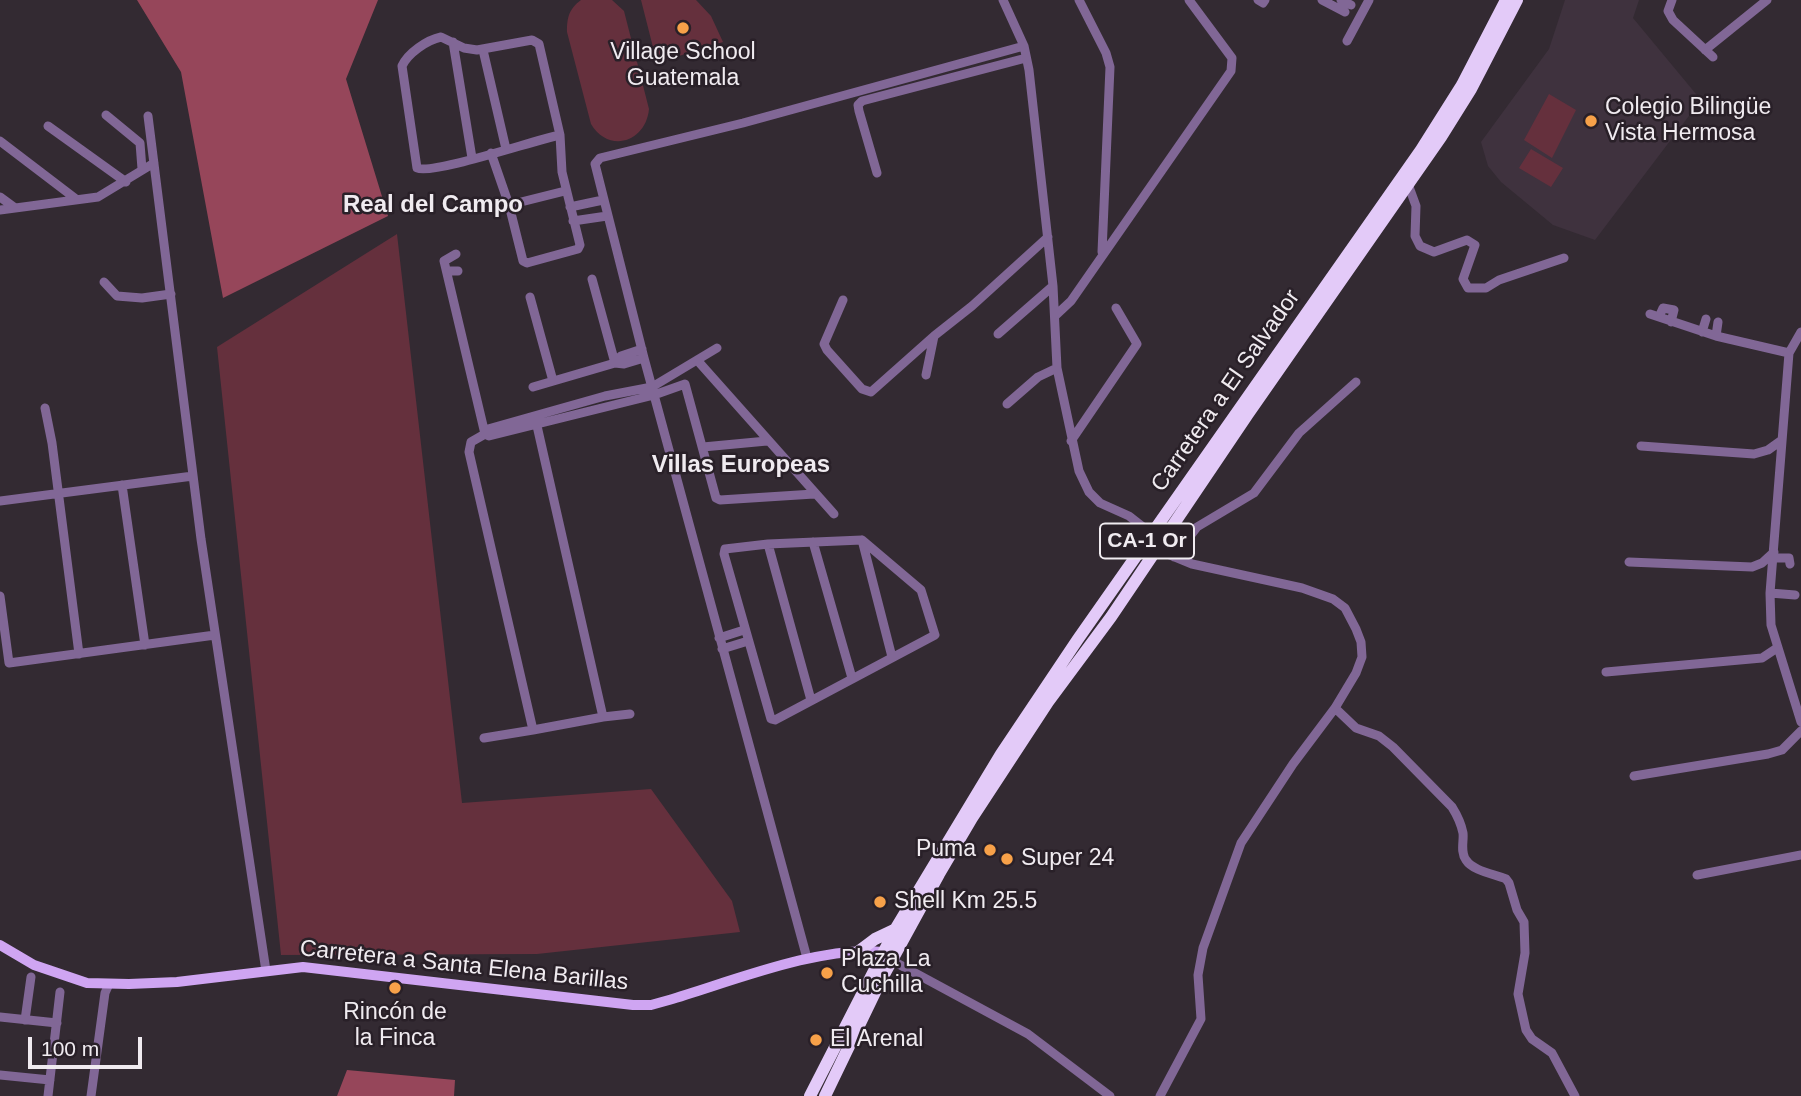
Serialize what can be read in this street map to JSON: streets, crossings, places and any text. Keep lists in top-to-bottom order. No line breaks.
{"streets":{"highway":["Carretera a El Salvador","CA-1 Or"],"main road":["Carretera a Santa Elena Barillas"]},"districts":["Real del Campo","Villas Europeas"],"places":["Village School Guatemala","Colegio Bilingüe Vista Hermosa","Puma","Super 24","Shell Km 25.5","Plaza La Cuchilla","Rincón de la Finca","El Arenal"],"scale_bar":"100 m"}
